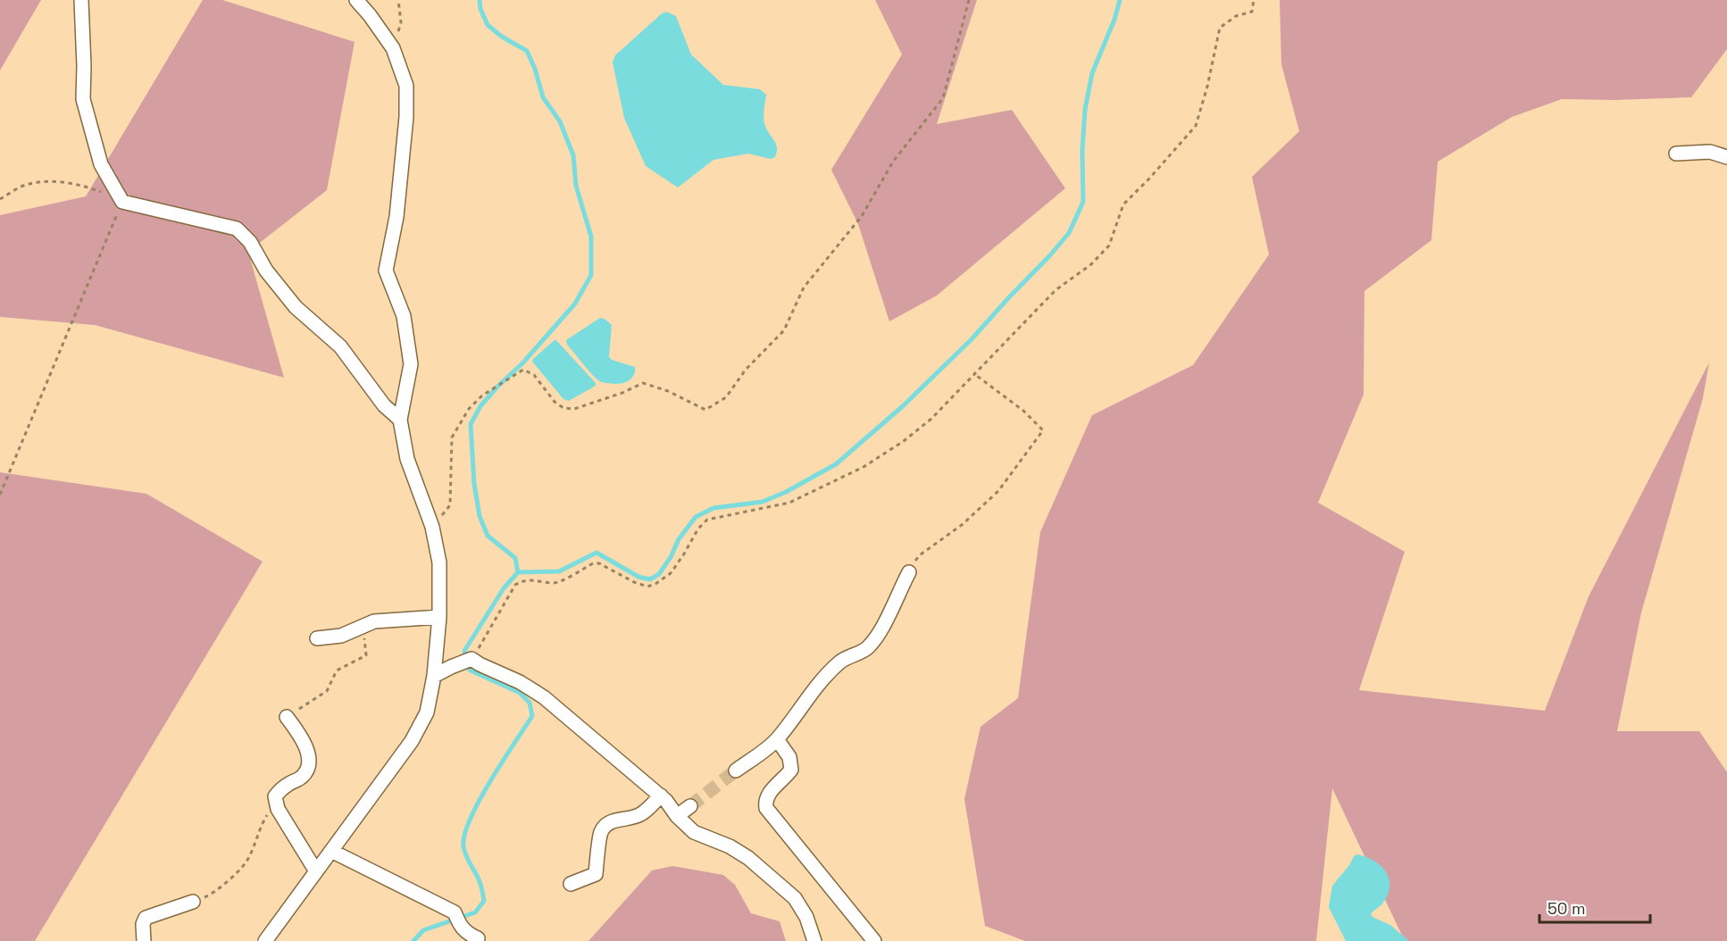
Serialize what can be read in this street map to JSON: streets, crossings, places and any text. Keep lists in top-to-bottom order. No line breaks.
{"scale_bar":"50 m"}
